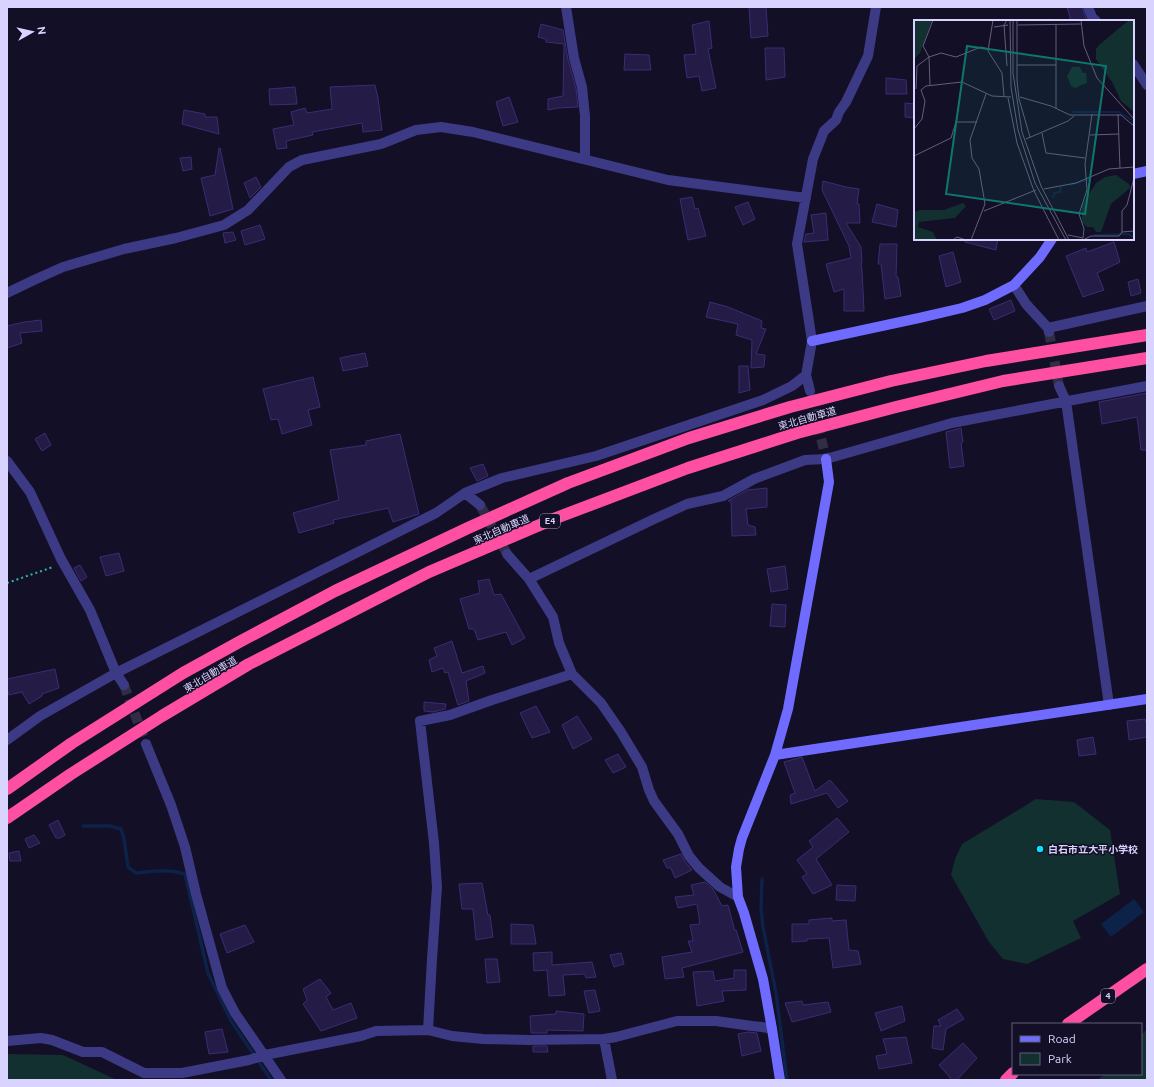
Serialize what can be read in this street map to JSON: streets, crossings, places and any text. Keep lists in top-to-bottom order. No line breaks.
{"streets":{"highway":["東北自動車道","E4","4"]},"places":["白石市立大平小学校"],"legend":["Road","Park"],"north":"right"}
